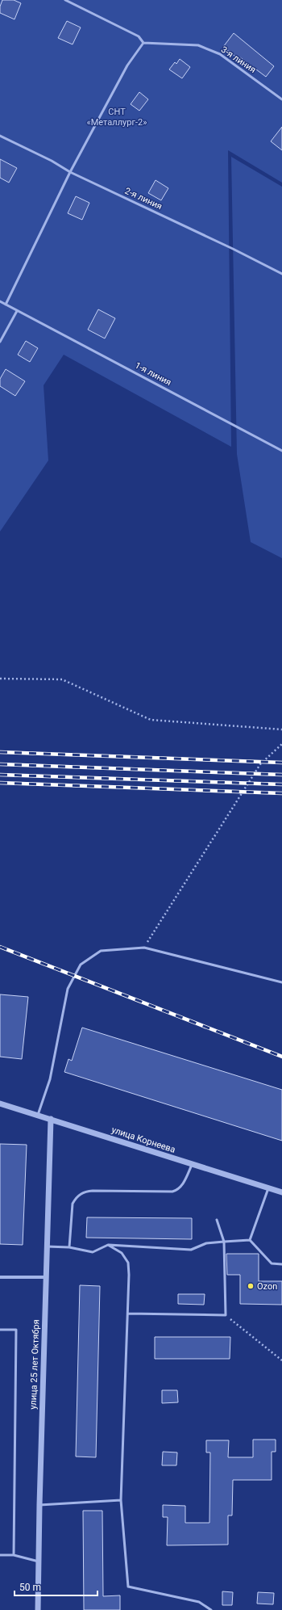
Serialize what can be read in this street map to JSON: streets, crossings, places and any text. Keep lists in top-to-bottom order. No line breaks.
{"streets":{"street":["улица Корнеева","улица 25 лет Октября"],"lane":["3-я линия","2-я линия","1-я линия"]},"crossings":[["улица Корнеева","улица 25 лет Октября"]],"parks":["СНТ «Металлург-2»"],"places":["Ozon"],"scale_bar":"50 m"}
